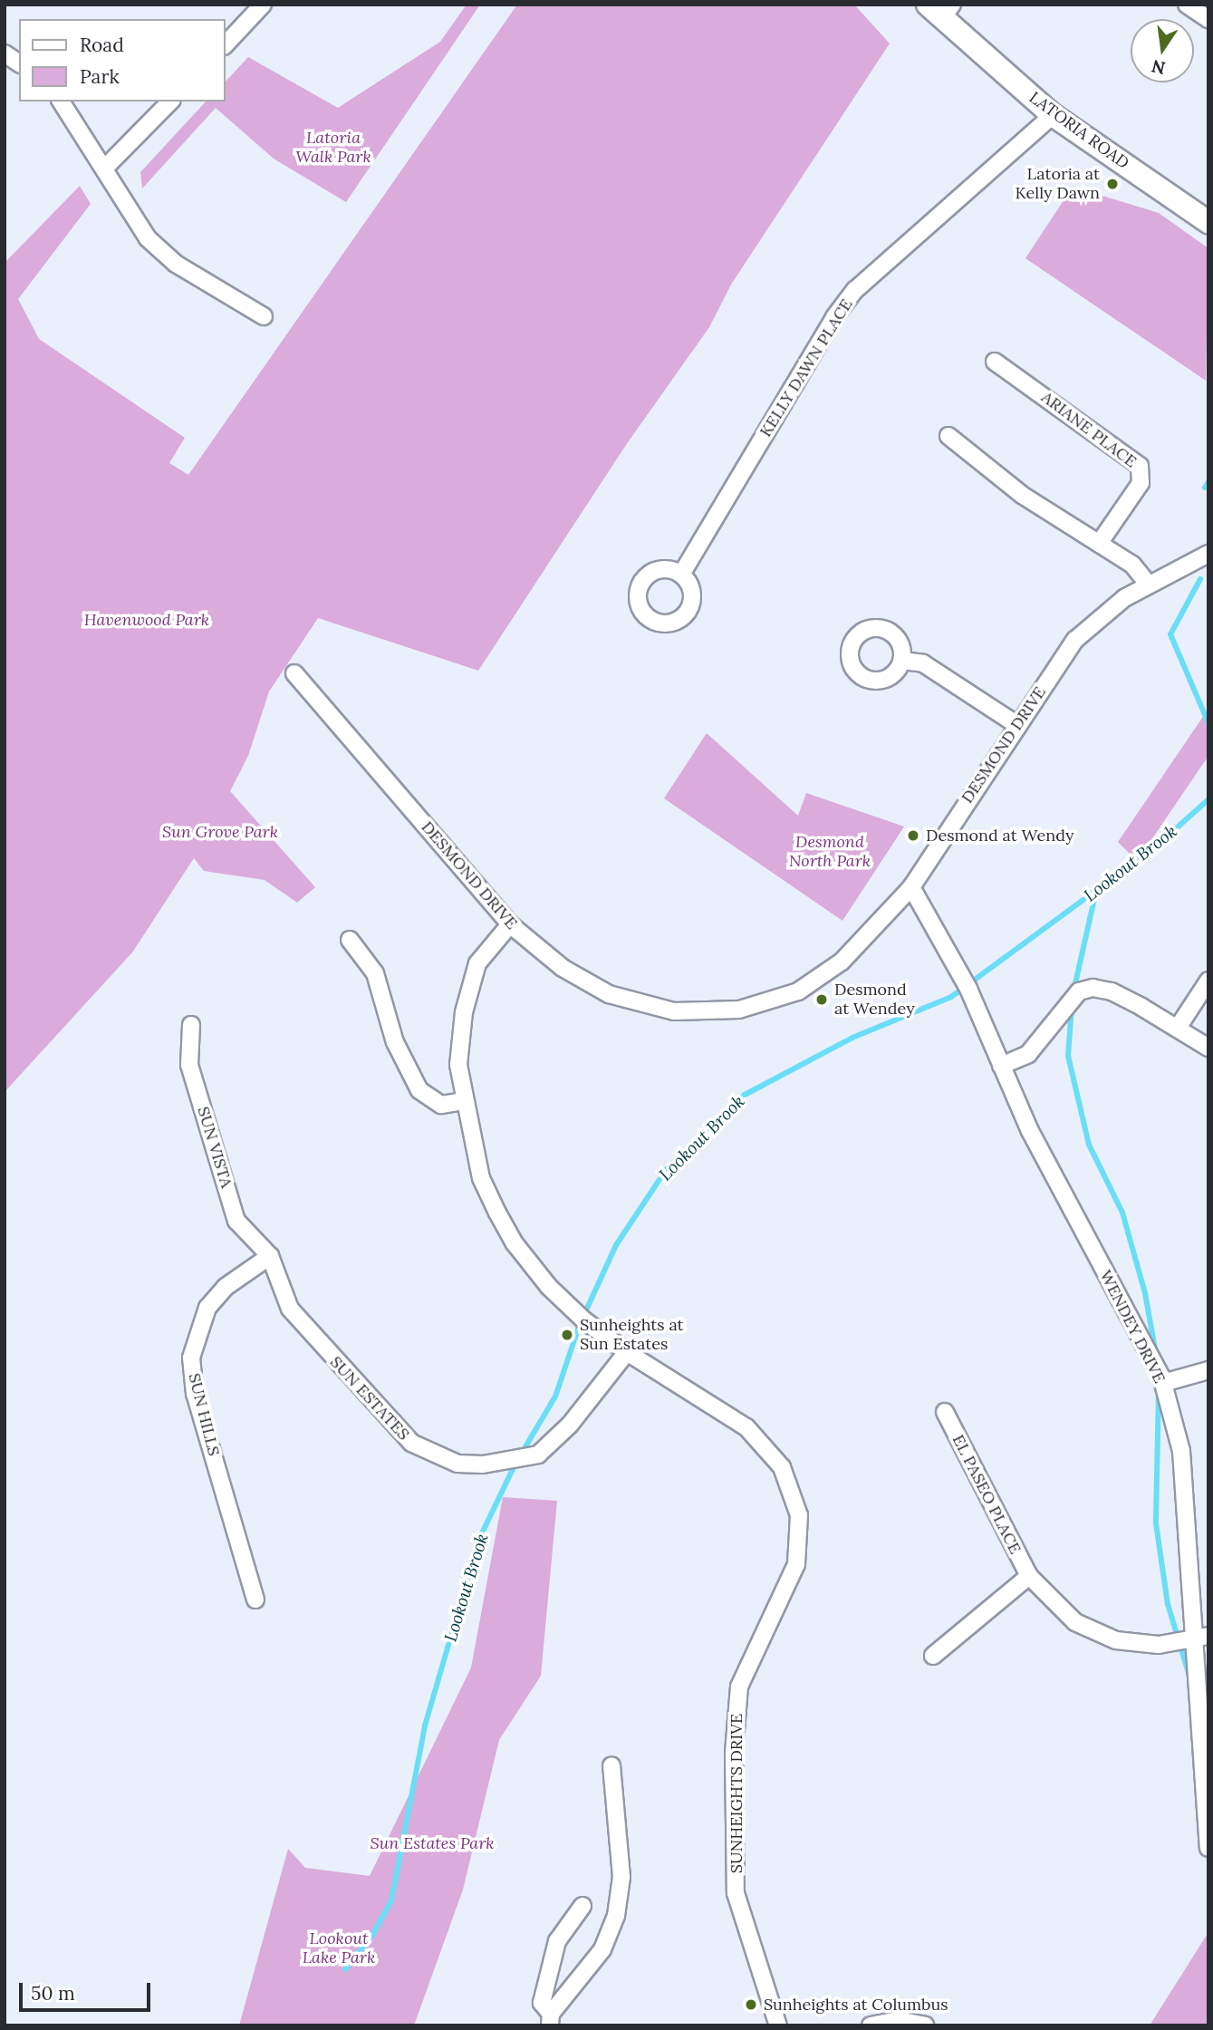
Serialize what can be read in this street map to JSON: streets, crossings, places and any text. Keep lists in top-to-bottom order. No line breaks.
{"streets":{"main road":["LATORIA ROAD"],"street":["KELLY DAWN PLACE","ARIANE PLACE","DESMOND DRIVE","SUN VISTA","WENDEY DRIVE","SUN ESTATES","SUN HILLS","EL PASEO PLACE","SUNHEIGHTS DRIVE"]},"crossings":[["LATORIA ROAD","KELLY DAWN PLACE"],["DESMOND DRIVE","WENDEY DRIVE"],["DESMOND DRIVE","SUNHEIGHTS DRIVE"],["SUN VISTA","SUN ESTATES"],["SUN VISTA","SUN HILLS"],["WENDEY DRIVE","EL PASEO PLACE"],["SUN ESTATES","SUN HILLS"],["SUN ESTATES","SUNHEIGHTS DRIVE"]],"water":["Lookout Brook"],"parks":["Latoria Walk Park","Havenwood Park","Sun Grove Park","Desmond North Park","Sun Estates Park","Lookout Lake Park"],"places":["Latoria at Kelly Dawn","Desmond at Wendy","Desmond at Wendey","Sunheights at Sun Estates","Sunheights at Columbus"],"legend":["Road","Park"],"scale_bar":"50 m","north":"bottom"}
